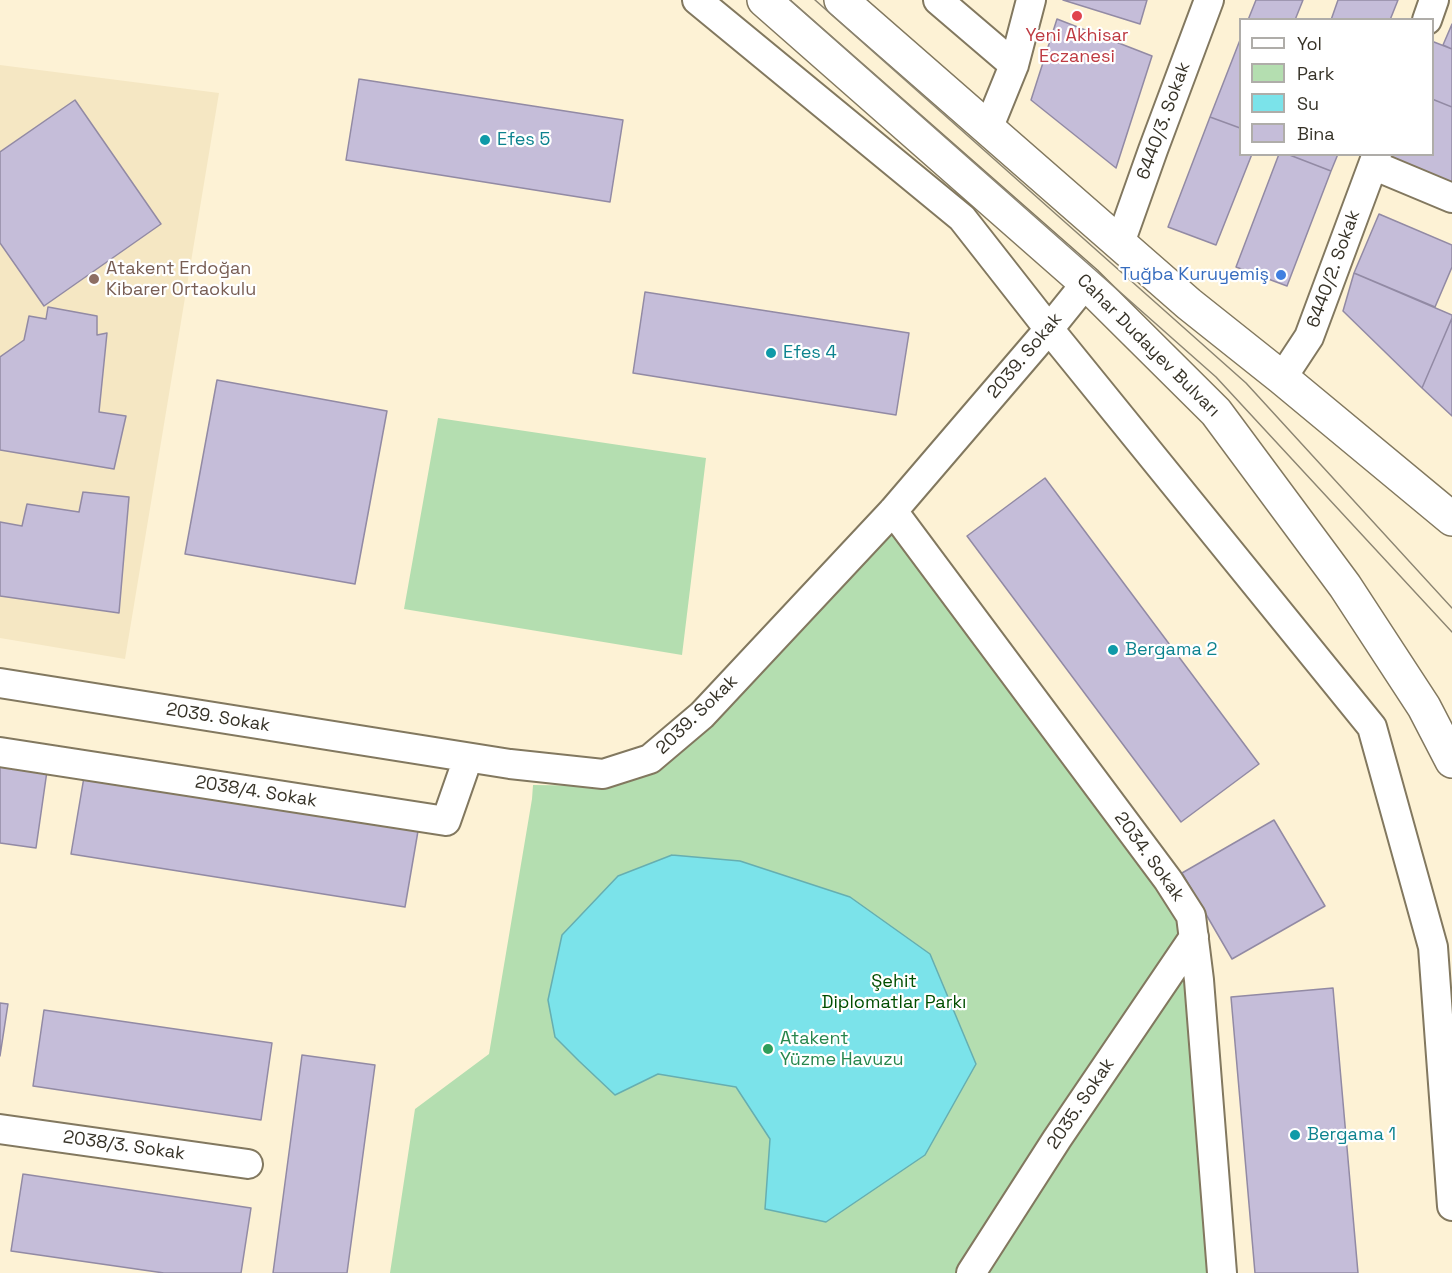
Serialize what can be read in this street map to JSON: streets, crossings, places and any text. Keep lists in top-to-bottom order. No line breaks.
{"streets":{"main road":["Cahar Dudayev Bulvarı"],"street":["6440/3. Sokak","6440/2. Sokak","2039. Sokak","2038/4. Sokak","2034. Sokak","2035. Sokak","2038/3. Sokak"]},"crossings":[["Cahar Dudayev Bulvarı","2039. Sokak"],["2039. Sokak","2038/4. Sokak"],["2039. Sokak","2034. Sokak"],["2034. Sokak","2035. Sokak"]],"parks":["Şehit Diplomatlar Parkı"],"places":["Yeni Akhisar Eczanesi","Efes 5","Tuğba Kuruyemiş","Atakent Erdoğan Kibarer Ortaokulu","Efes 4","Bergama 2","Atakent Yüzme Havuzu","Bergama 1"],"legend":["Yol","Park","Su","Bina"]}
